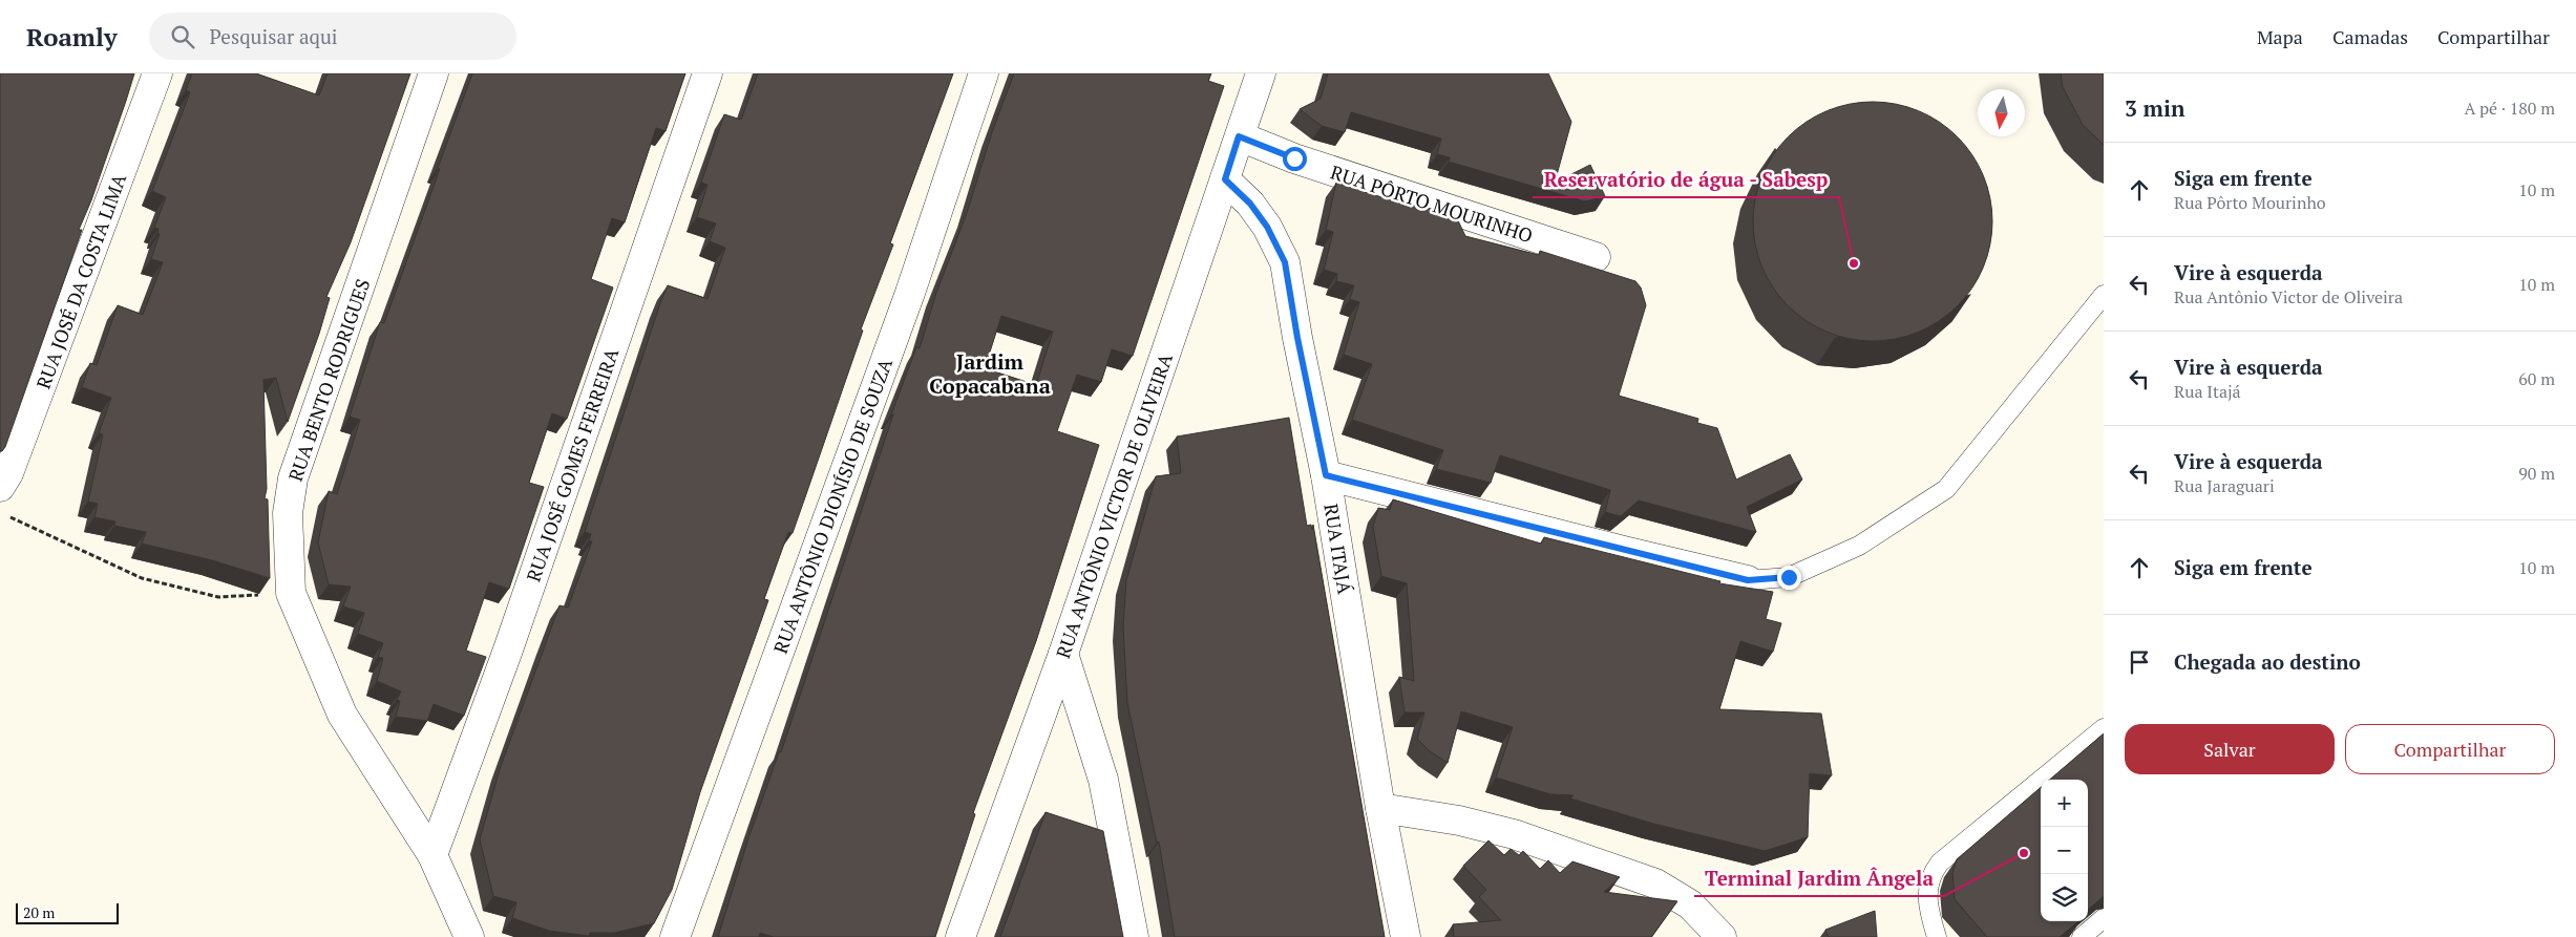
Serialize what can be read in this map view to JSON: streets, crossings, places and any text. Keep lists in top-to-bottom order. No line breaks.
{"streets":{"street":["RUA PÔRTO MOURINHO","RUA JOSÉ DA COSTA LIMA","RUA BENTO RODRIGUES","RUA JOSÉ GOMES FERREIRA","RUA ANTÔNIO DIONÍSIO DE SOUZA","RUA ANTÔNIO VICTOR DE OLIVEIRA","RUA ITAJÁ"]},"crossings":[["RUA PÔRTO MOURINHO","RUA ANTÔNIO VICTOR DE OLIVEIRA"],["RUA BENTO RODRIGUES","RUA JOSÉ GOMES FERREIRA"],["RUA ANTÔNIO VICTOR DE OLIVEIRA","RUA ITAJÁ"]],"districts":["Jardim Copacabana"],"places":["Reservatório de água - Sabesp","Terminal Jardim Ângela"],"scale_bar":"20 m","north":"bottom","page":{"header":"Roamly","search":"Pesquisar aqui","nav":["Mapa","Camadas","Compartilhar"],"heading":["3 min","A pé · 180 m"],"list":[["Siga em frente","Rua Pôrto Mourinho","10 m"],["Vire à esquerda","Rua Antônio Victor de Oliveira","10 m"],["Vire à esquerda","Rua Itajá","60 m"],["Vire à esquerda","Rua Jaraguari","90 m"],["Siga em frente","10 m"],"Chegada ao destino"],"buttons":["Salvar","Compartilhar"],"map_buttons":["+","−"],"scale":"20 m"}}
